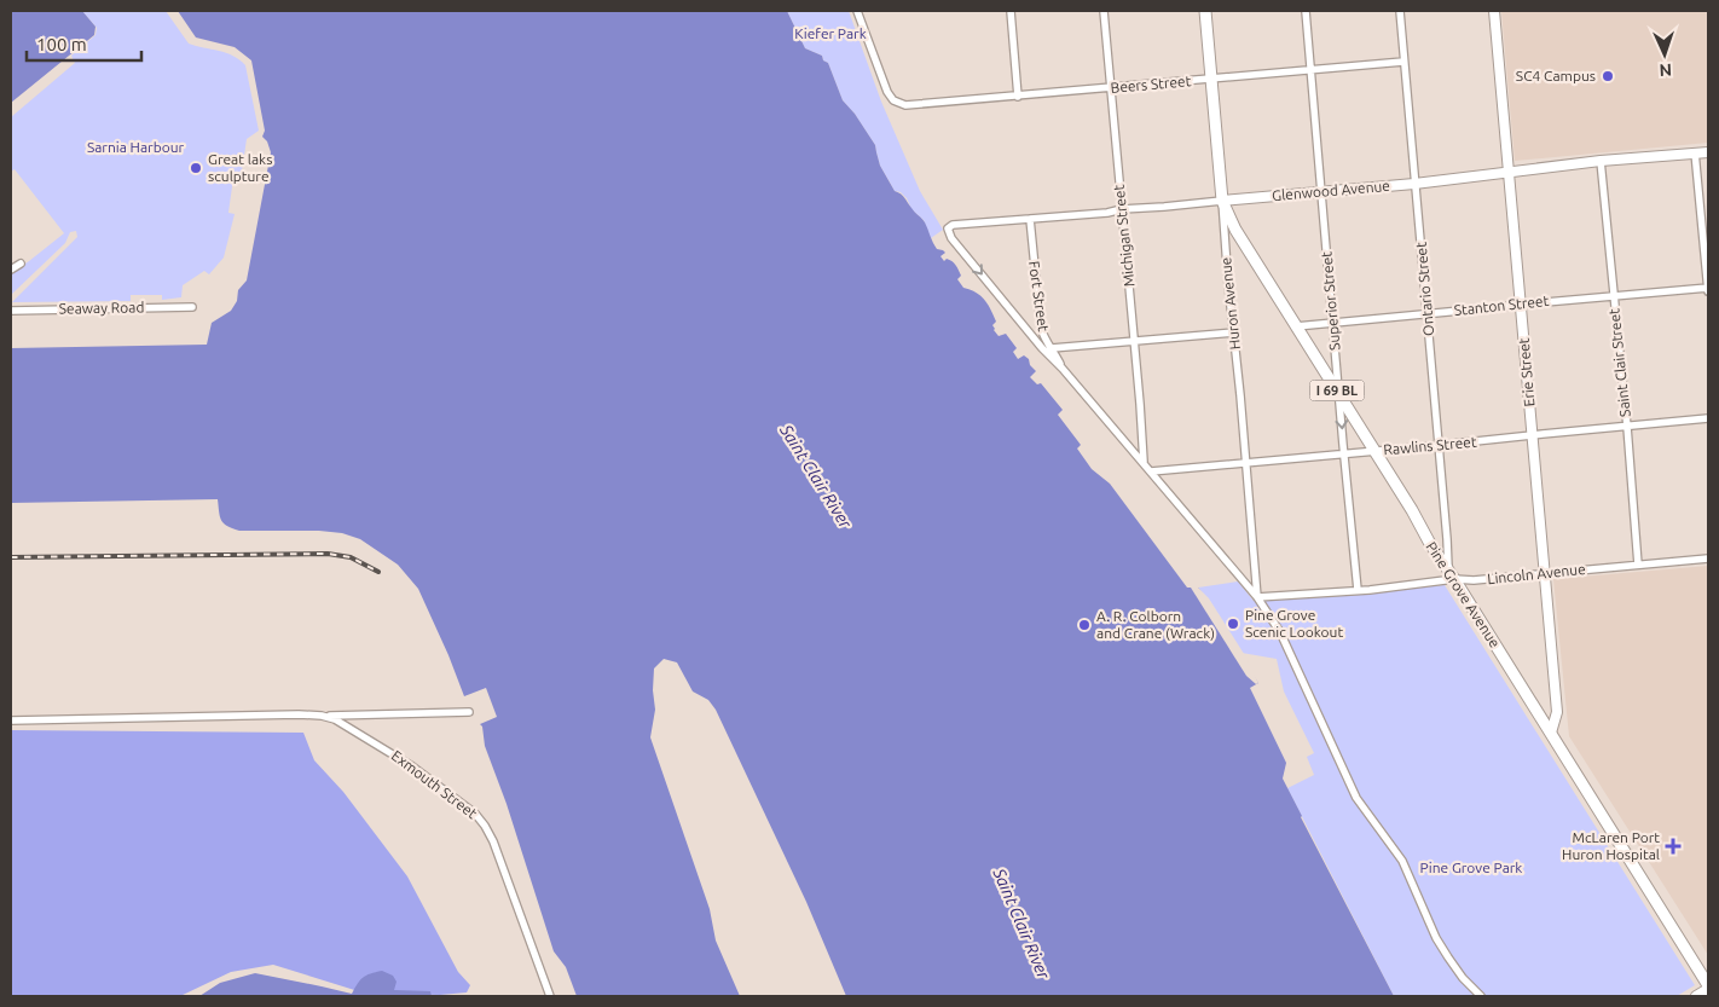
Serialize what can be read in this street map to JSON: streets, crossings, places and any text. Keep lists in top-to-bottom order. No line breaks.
{"streets":{"main road":["Huron Avenue","I 69 BL","Pine Grove Avenue"],"street":["Beers Street","Glenwood Avenue","Michigan Street","Ontario Street","Fort Street","Superior Street","Stanton Street","Seaway Road","Saint Clair Street","Erie Street","Rawlins Street","Lincoln Avenue","Exmouth Street"]},"crossings":[["Beers Street","Michigan Street"],["Beers Street","Ontario Street"],["Beers Street","Superior Street"],["Beers Street","Huron Avenue"],["Glenwood Avenue","Michigan Street"],["Glenwood Avenue","Ontario Street"],["Glenwood Avenue","Fort Street"],["Glenwood Avenue","Superior Street"],["Glenwood Avenue","Huron Avenue"],["Glenwood Avenue","Saint Clair Street"],["Glenwood Avenue","Erie Street"],["Glenwood Avenue","Pine Grove Avenue"],["Ontario Street","Stanton Street"],["Ontario Street","Rawlins Street"],["Ontario Street","Pine Grove Avenue"],["Superior Street","Stanton Street"],["Superior Street","Rawlins Street"],["Superior Street","Lincoln Avenue"],["Superior Street","Pine Grove Avenue"],["Huron Avenue","Rawlins Street"],["Huron Avenue","Lincoln Avenue"],["Huron Avenue","Pine Grove Avenue"],["Stanton Street","Saint Clair Street"],["Stanton Street","Erie Street"],["Stanton Street","Pine Grove Avenue"],["Saint Clair Street","Rawlins Street"],["Saint Clair Street","Lincoln Avenue"],["Erie Street","Rawlins Street"],["Erie Street","Lincoln Avenue"],["Erie Street","Pine Grove Avenue"],["Rawlins Street","Pine Grove Avenue"],["Lincoln Avenue","Pine Grove Avenue"]],"water":["Saint Clair River"],"parks":["Kiefer Park","Sarnia Harbour","Pine Grove Park"],"places":{"other":["SC4 Campus","Great laks sculpture","Pine Grove Scenic Lookout","A. R. Colborn and Crane (Wrack)"],"health":["McLaren Port Huron Hospital"]},"scale_bar":"100 m","north":"bottom"}
